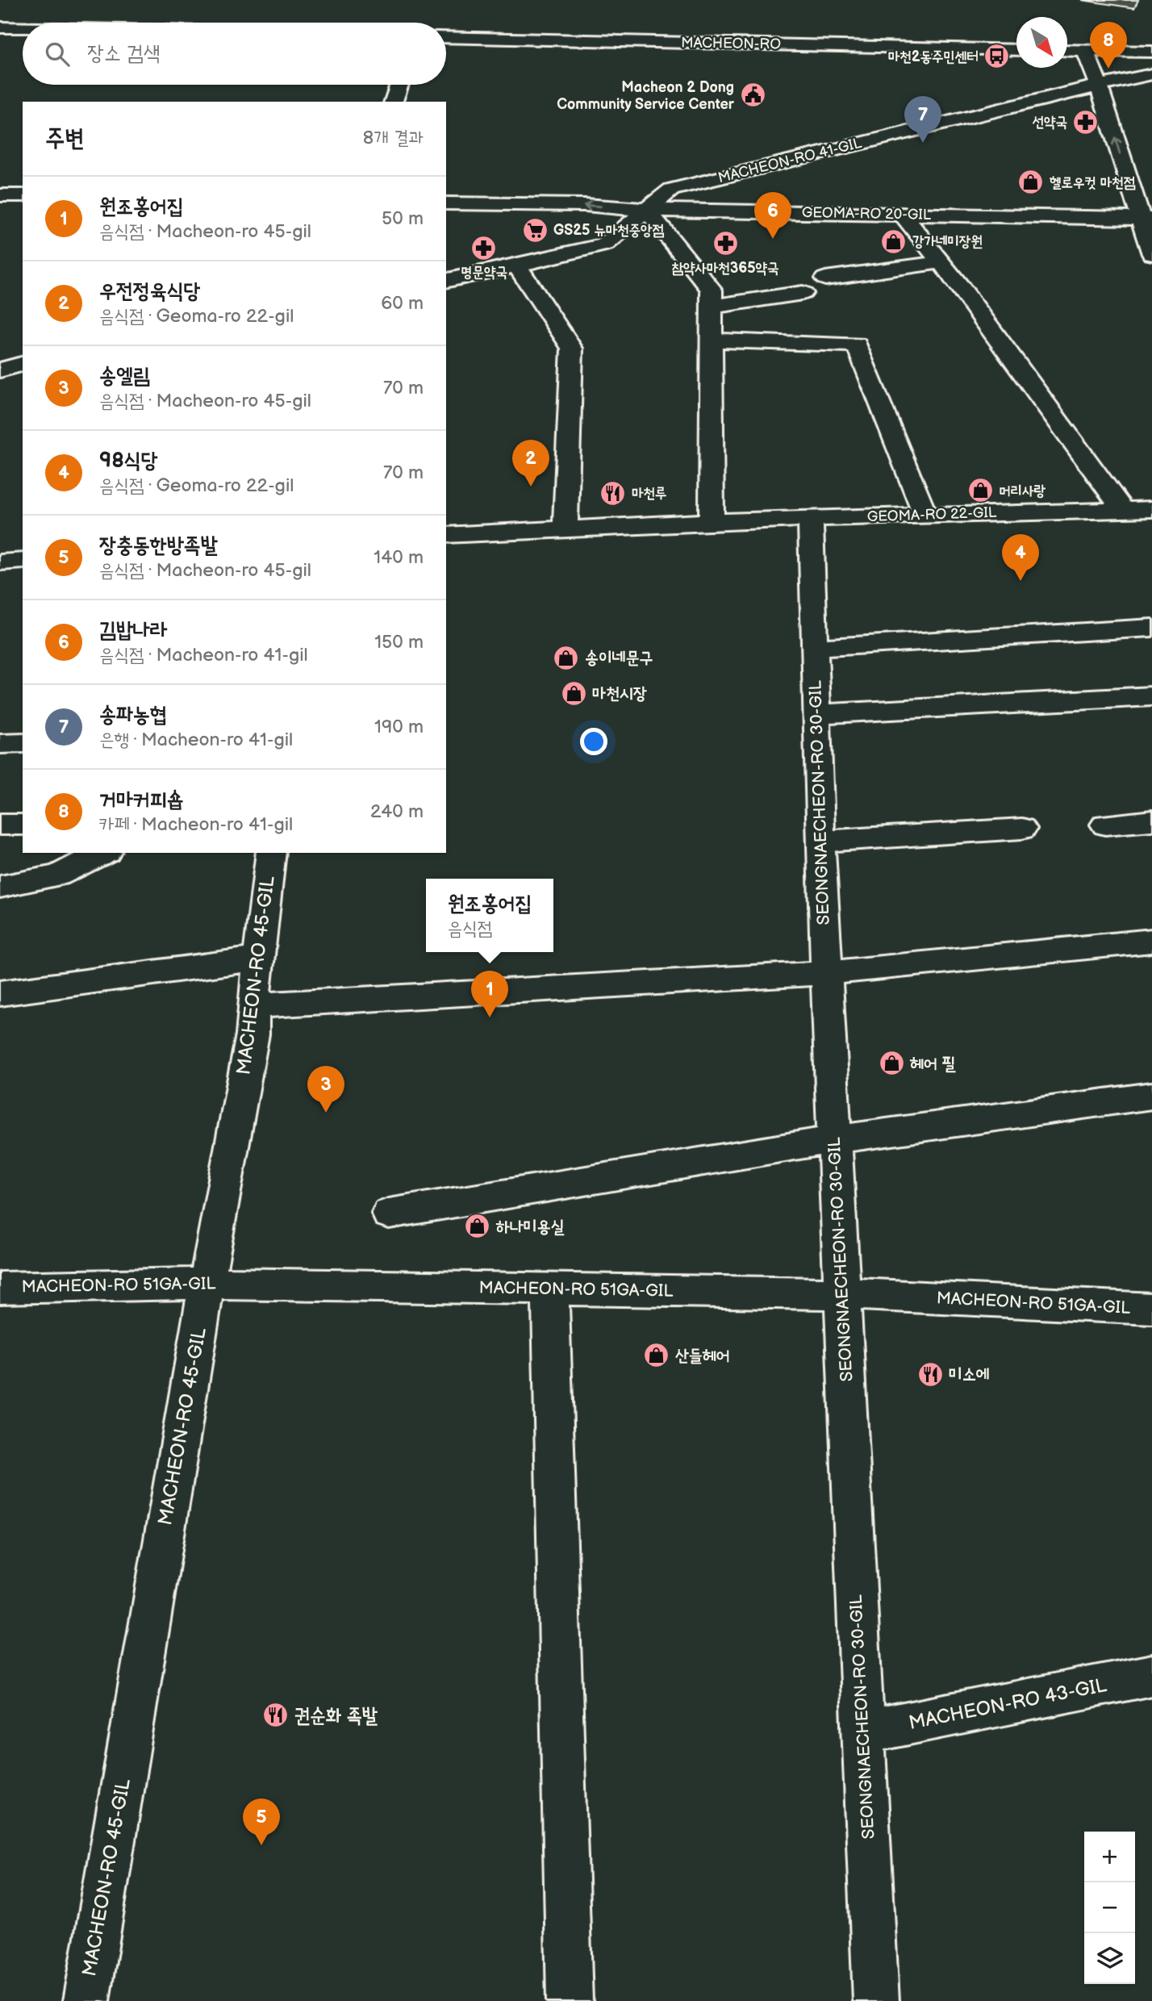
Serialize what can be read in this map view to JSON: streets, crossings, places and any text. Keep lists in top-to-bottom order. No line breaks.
{"streets":{"street":["MACHEON-RO","MACHEON-RO 41-GIL","GEOMA-RO 20-GIL","GEOMA-RO 22-GIL","SEONGNAECHEON-RO 30-GIL","MACHEON-RO 45-GIL","MACHEON-RO 51GA-GIL","MACHEON-RO 43-GIL"]},"crossings":[["MACHEON-RO 41-GIL","GEOMA-RO 20-GIL"],["GEOMA-RO 22-GIL","SEONGNAECHEON-RO 30-GIL"],["SEONGNAECHEON-RO 30-GIL","MACHEON-RO 51GA-GIL"],["SEONGNAECHEON-RO 30-GIL","MACHEON-RO 43-GIL"],["MACHEON-RO 45-GIL","MACHEON-RO 51GA-GIL"]],"places":{"bus stop":["마천2동주민센터"],"public building":["Macheon 2 Dong Community Service Center"],"pharmacy":["선약국","참약사마천365약국","명문약국"],"shop":["헬로우컷 마천점","강가네미장원","머리사랑","송이네문구","마천시장","헤어 필","하나미용실","산들헤어"],"supermarket":["GS25 뉴마천중앙점"],"restaurant":["마천루","미소에","권순화 족발"]},"north":"bottom right","page":{"pins":["8","7","6","2","4","1","3","5"],"search":"장소 검색","heading":["주변","8개 결과"],"list":[{"mark":"1","name":"원조홍어집","note":"음식점 · Macheon-ro 45-gil","value":"50 m"},{"mark":"2","name":"우전정육식당","note":"음식점 · Geoma-ro 22-gil","value":"60 m"},{"mark":"3","name":"송엘림","note":"음식점 · Macheon-ro 45-gil","value":"70 m"},{"mark":"4","name":"98식당","note":"음식점 · Geoma-ro 22-gil","value":"70 m"},{"mark":"5","name":"장충동한방족발","note":"음식점 · Macheon-ro 45-gil","value":"140 m"},{"mark":"6","name":"김밥나라","note":"음식점 · Macheon-ro 41-gil","value":"150 m"},{"mark":"7","name":"송파농협","note":"은행 · Macheon-ro 41-gil","value":"190 m"},{"mark":"8","name":"거마커피숍","note":"카페 · Macheon-ro 41-gil","value":"240 m"}],"popup":["원조홍어집","음식점"],"map_buttons":["+","−"]}}
